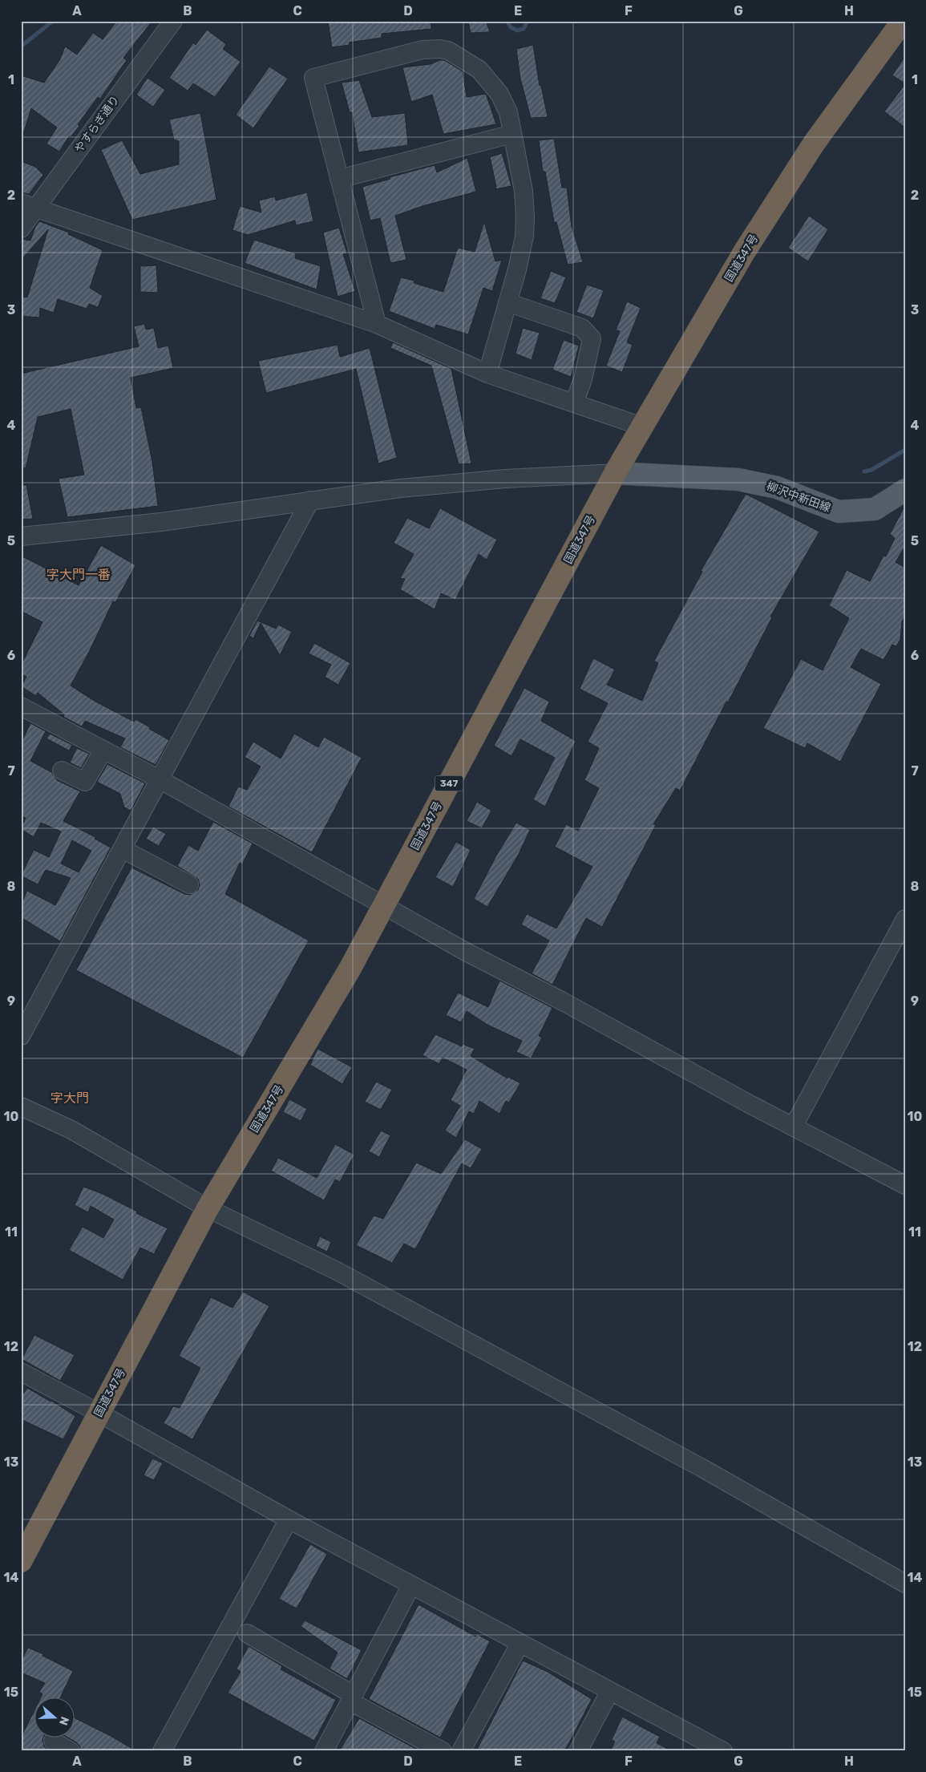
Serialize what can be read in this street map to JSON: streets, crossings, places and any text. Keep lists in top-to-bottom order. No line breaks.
{"streets":{"highway":["国道347号","347"],"main road":["柳沢中新田線"],"street":["やすらぎ通り"]},"crossings":[["国道347号","柳沢中新田線"]],"districts":["字大門一番","字大門"],"north":"right","grid":{"columns":["A","B","C","D","E","F","G","H"],"rows":["1","2","3","4","5","6","7","8","9","10","11","12","13","14","15"]}}
